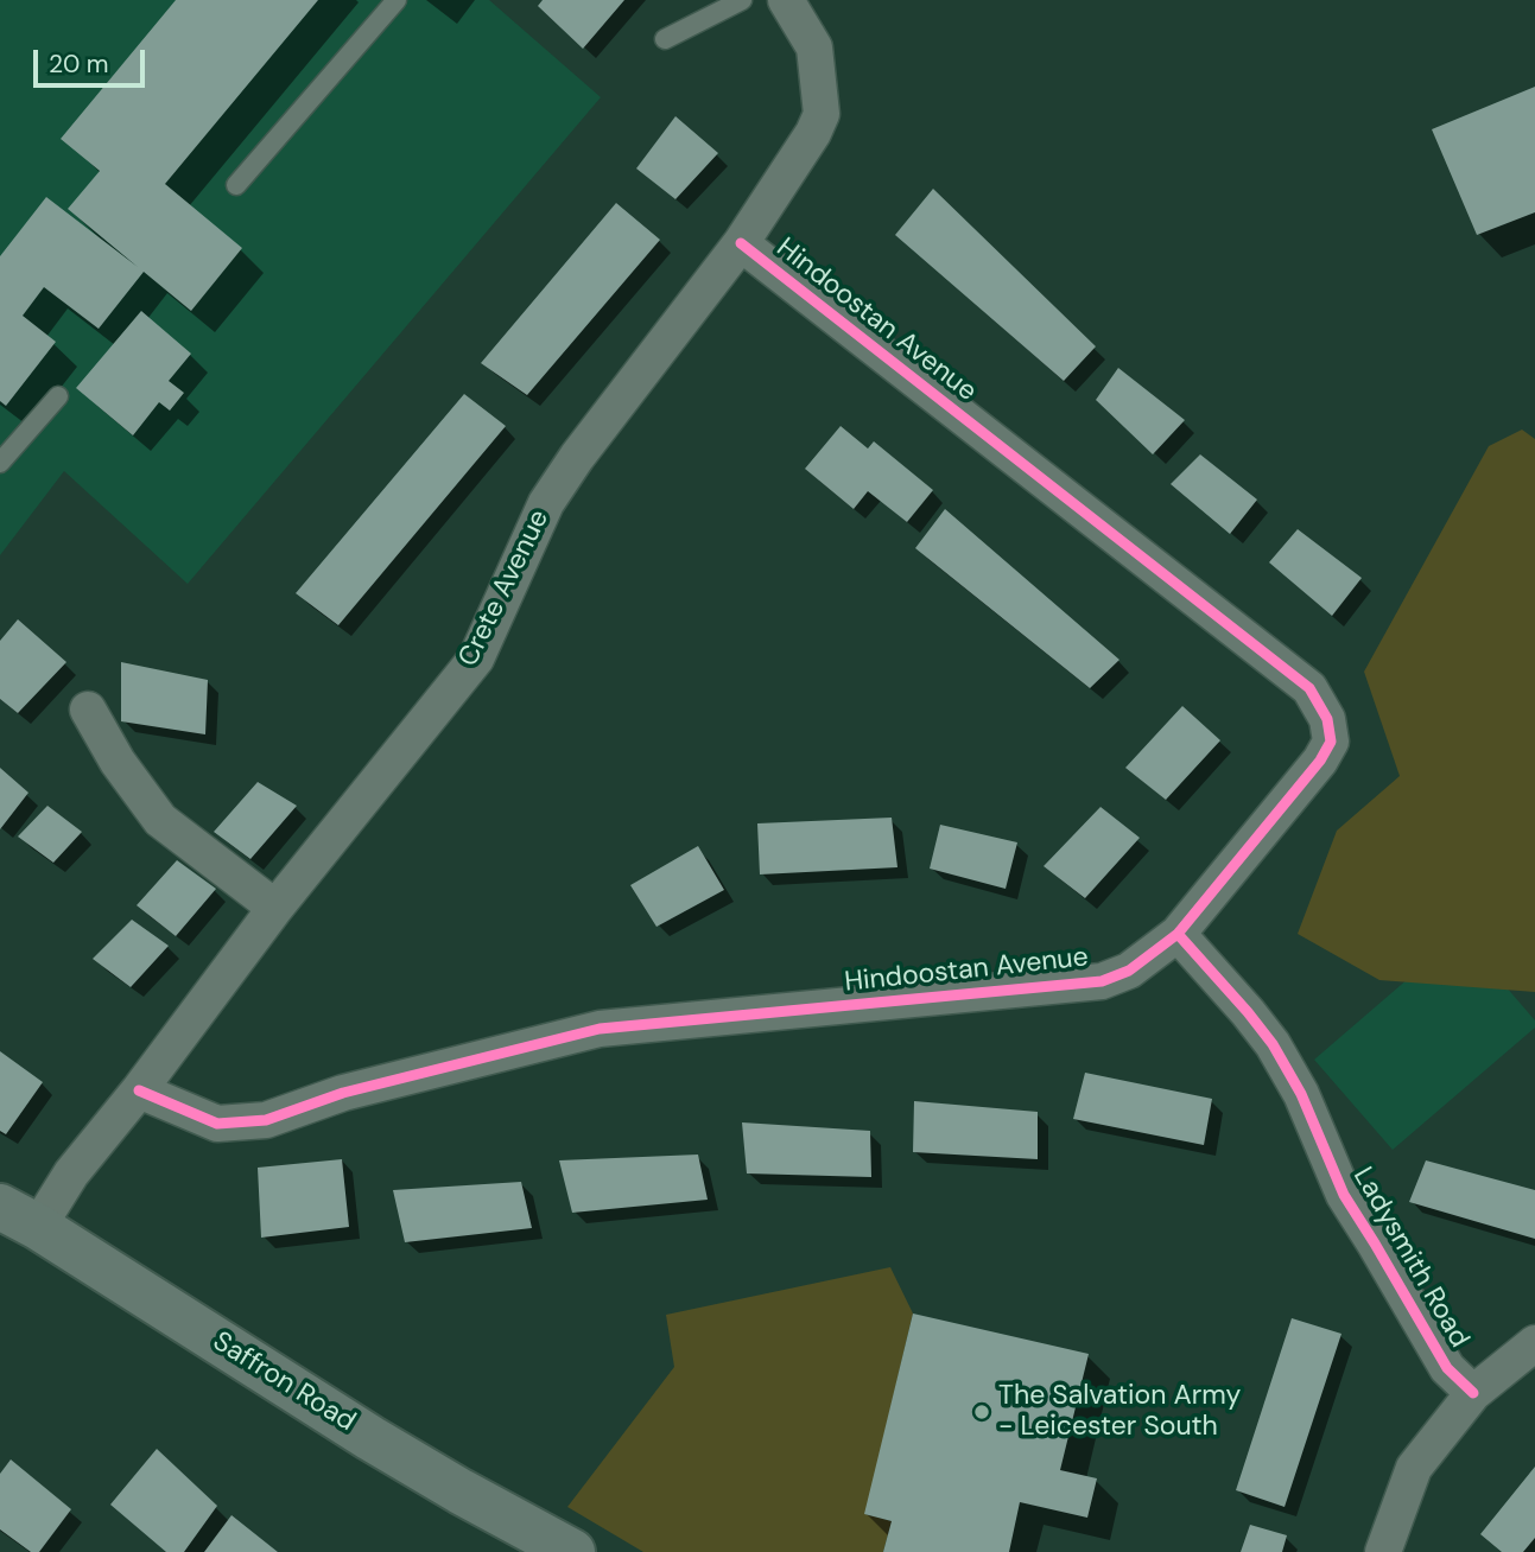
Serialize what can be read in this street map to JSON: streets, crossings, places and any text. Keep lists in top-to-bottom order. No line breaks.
{"streets":{"main road":["Saffron Road"],"street":["Hindoostan Avenue","Crete Avenue","Ladysmith Road"]},"crossings":[["Hindoostan Avenue","Crete Avenue"],["Hindoostan Avenue","Ladysmith Road"],["Crete Avenue","Saffron Road"]],"places":["The Salvation Army - Leicester South"],"scale_bar":"20 m"}
